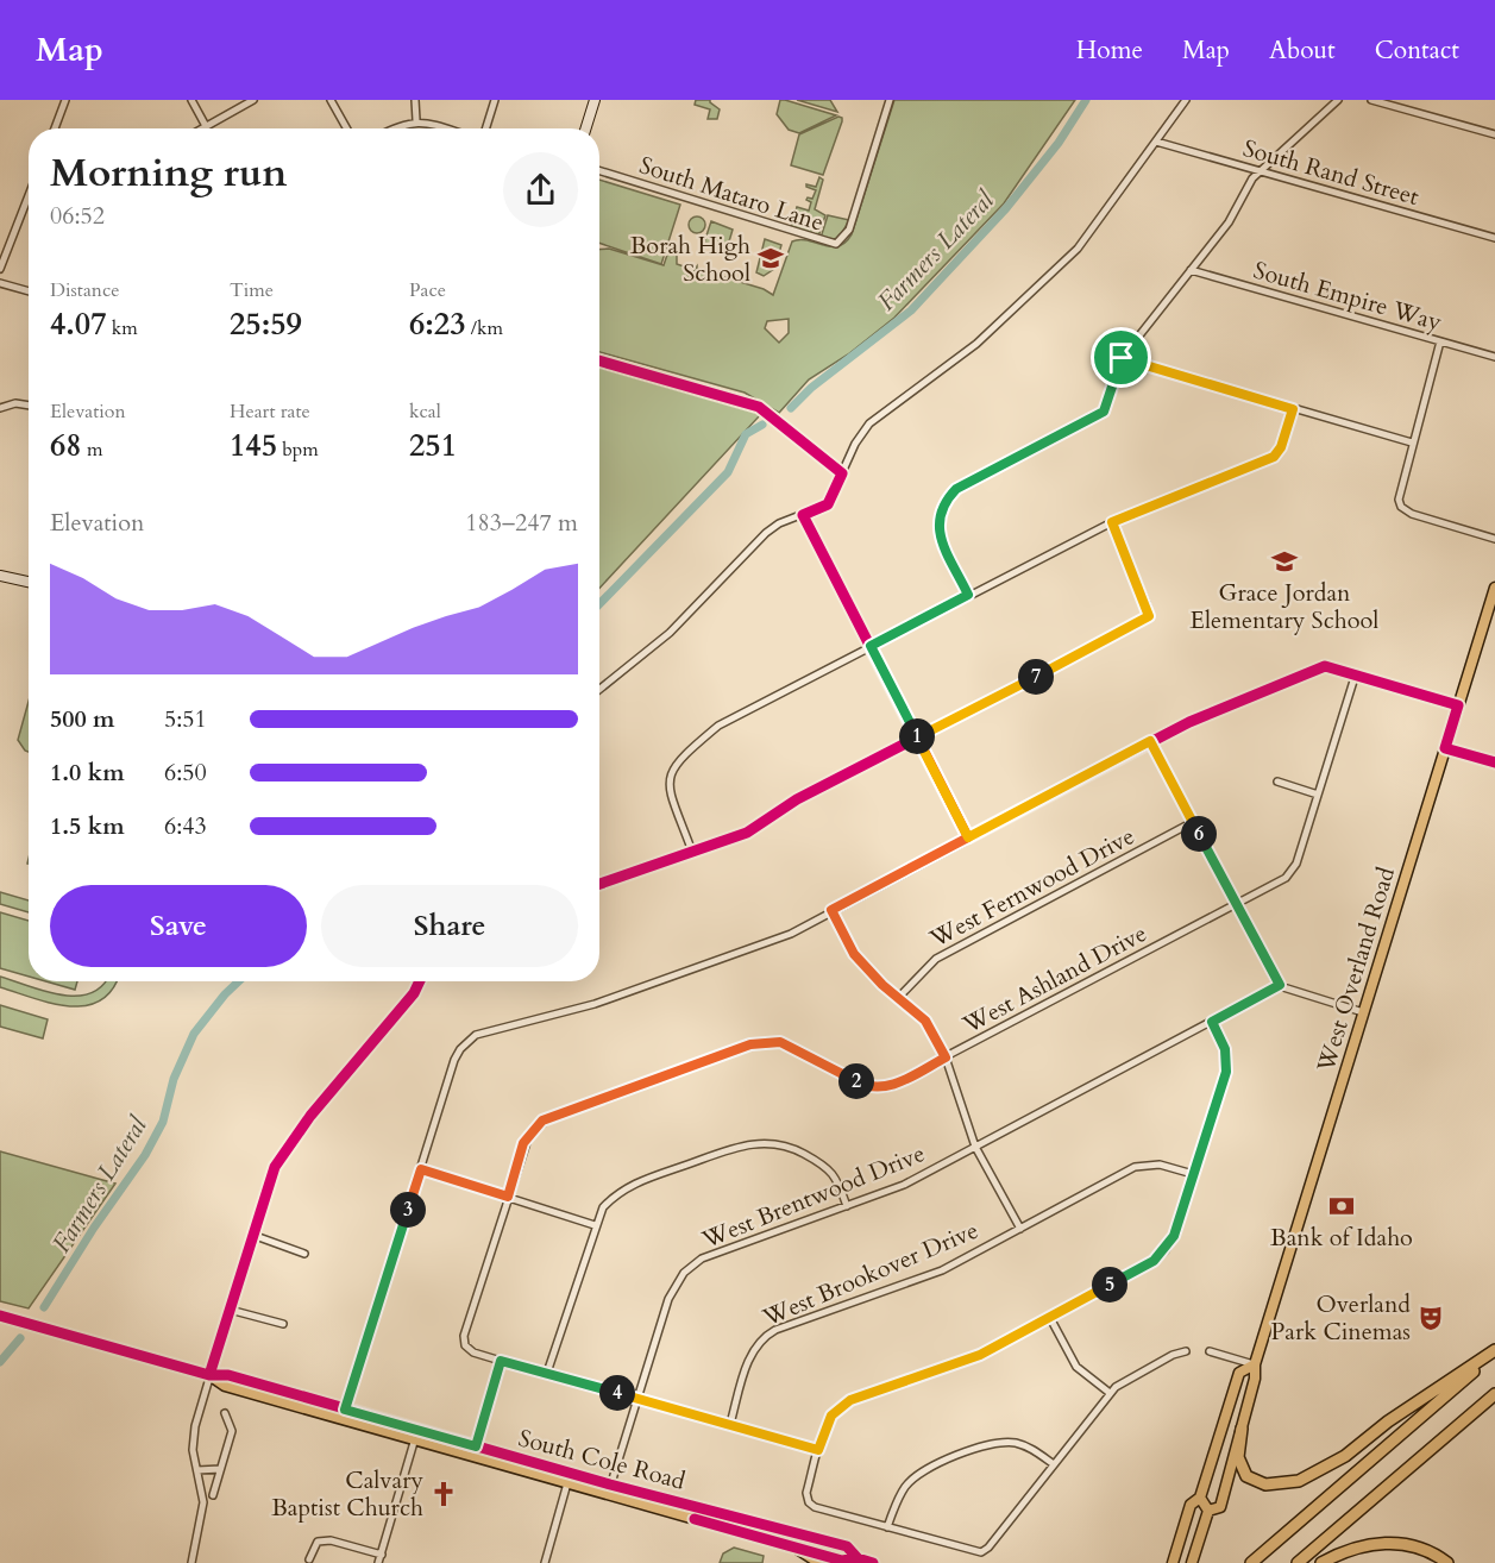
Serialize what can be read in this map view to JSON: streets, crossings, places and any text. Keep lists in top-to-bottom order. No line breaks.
{"streets":{"main road":["West Overland Road","South Cole Road"],"street":["South Rand Street","South Mataro Lane","South Empire Way","West Fernwood Drive","West Ashland Drive","West Brentwood Drive","West Brookover Drive"]},"crossings":[["West Brentwood Drive","South Cole Road"]],"water":["Farmers Lateral"],"places":{"school or university":["Borah High School","Grace Jordan Elementary School"],"bank":["Bank of Idaho"],"theatre":["Overland Park Cinemas"],"church":["Calvary Baptist Church"]},"page":{"header":"Map","nav":["Home","Map","About","Contact"],"heading":["Morning run","06:52"],"stats":[["Distance","4.07 km"],["Time","25:59"],["Pace","6:23 /km"],["Elevation","68 m"],["Heart rate","145 bpm"],["kcal","251"]],"chart":["Elevation","183–247 m"],"pins":["7","1","6","2","3","5","4"],"list":[{"name":"500 m","note":"5:51"},{"name":"1.0 km","note":"6:50"},{"name":"1.5 km","note":"6:43"}],"buttons":["Save","Share"]}}
